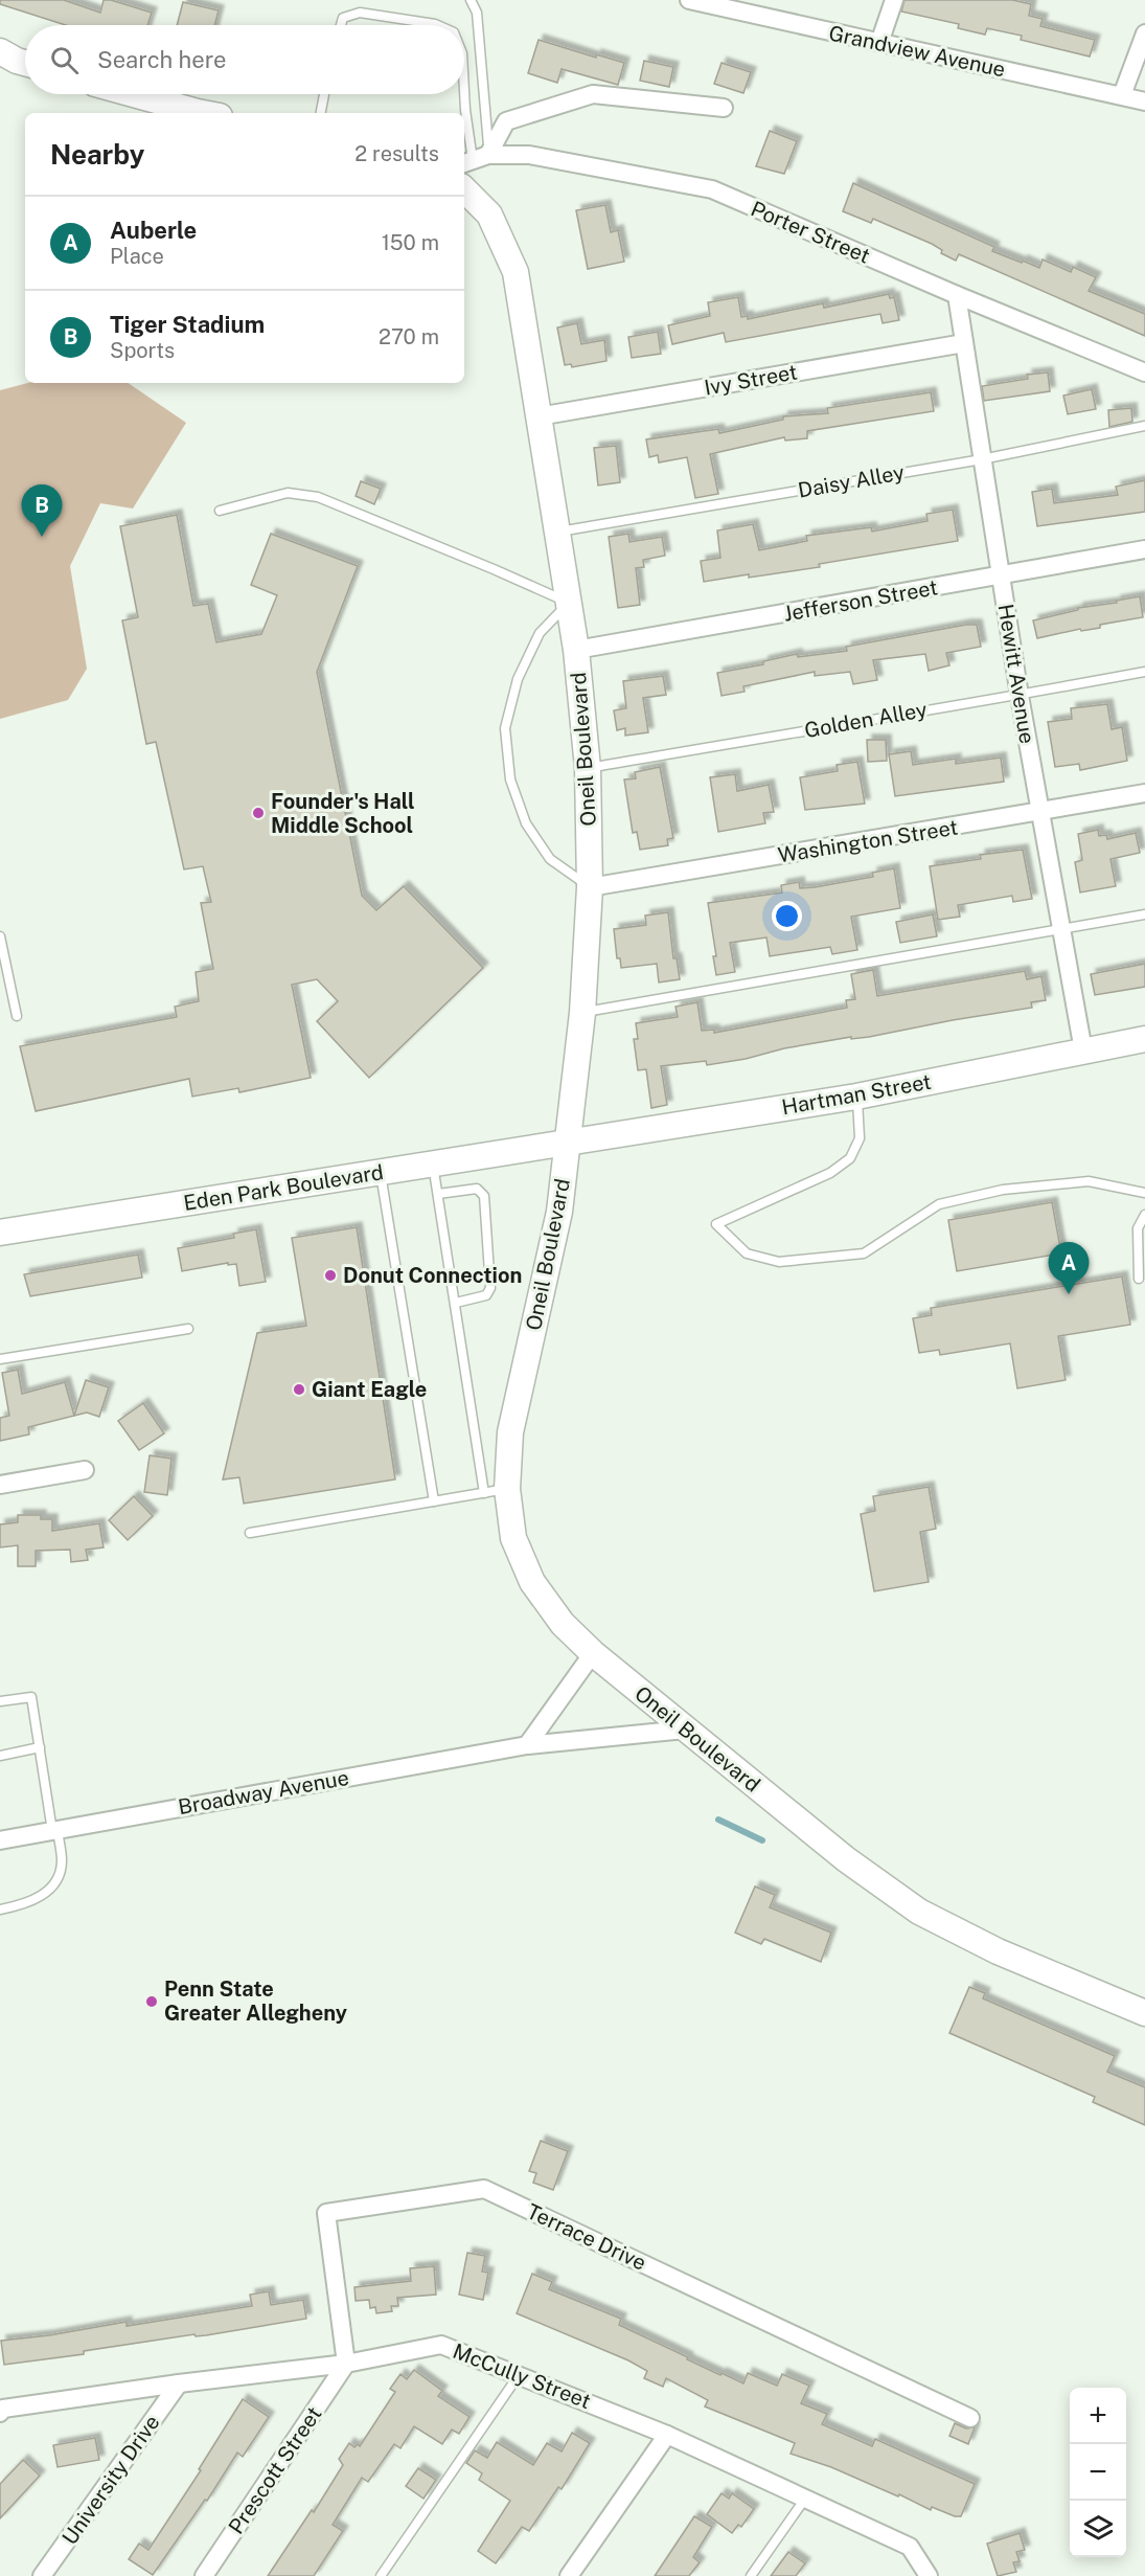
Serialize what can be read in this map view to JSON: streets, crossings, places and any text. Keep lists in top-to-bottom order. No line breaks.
{"streets":{"street":["Grandview Avenue","Porter Street","Ivy Street","Jefferson Street","Hewitt Avenue","Oneil Boulevard","Washington Street","Hartman Street","Eden Park Boulevard","Broadway Avenue","Terrace Drive","McCully Street","Prescott Street","University Drive"],"lane":["Daisy Alley","Golden Alley"]},"crossings":[["Porter Street","Hewitt Avenue"],["Ivy Street","Hewitt Avenue"],["Ivy Street","Oneil Boulevard"],["Daisy Alley","Hewitt Avenue"],["Daisy Alley","Oneil Boulevard"],["Jefferson Street","Hewitt Avenue"],["Jefferson Street","Oneil Boulevard"],["Hewitt Avenue","Golden Alley"],["Hewitt Avenue","Washington Street"],["Hewitt Avenue","Hartman Street"],["Golden Alley","Oneil Boulevard"],["Oneil Boulevard","Washington Street"],["Oneil Boulevard","Hartman Street"],["Oneil Boulevard","Eden Park Boulevard"],["Oneil Boulevard","Broadway Avenue"],["Hartman Street","Eden Park Boulevard"],["Terrace Drive","McCully Street"],["Terrace Drive","Prescott Street"],["McCully Street","Prescott Street"],["McCully Street","University Drive"]],"places":["Founder's Hall Middle School","Donut Connection","Giant Eagle","Penn State Greater Allegheny"],"page":{"search":"Search here","heading":["Nearby","2 results"],"list":[{"mark":"A","name":"Auberle","note":"Place","value":"150 m"},{"mark":"B","name":"Tiger Stadium","note":"Sports","value":"270 m"}],"pins":["B","A"],"map_buttons":["+","−"]}}
